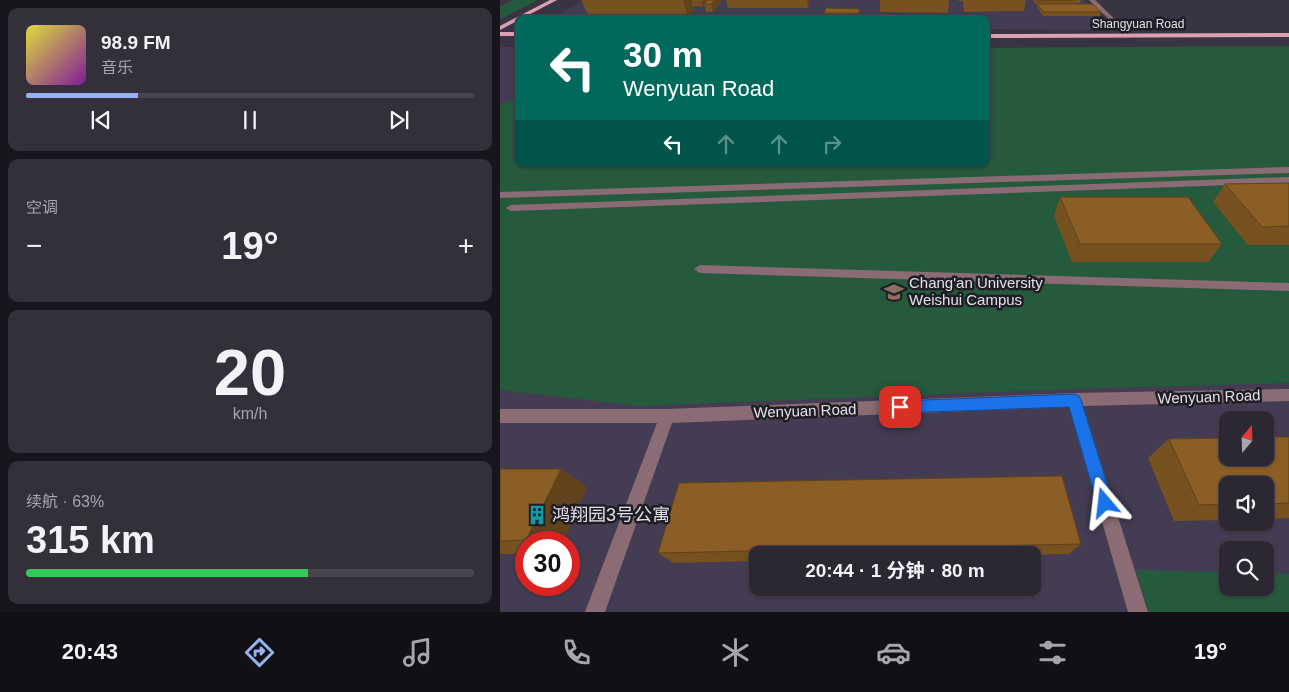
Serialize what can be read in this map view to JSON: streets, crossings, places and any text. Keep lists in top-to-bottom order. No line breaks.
{"streets":{"main road":["Shangyuan Road"],"street":["Wenyuan Road"]},"places":{"school or university":["Chang'an University Weishui Campus"],"building":["鸿翔园3号公寓"]},"north":"top","page":{"turn":["30 m","Wenyuan Road"],"song":["98.9 FM","音乐"],"tile":["空调",["20","km/h"],["续航 · 63%","315 km"]],"heat":["−","19°","+"],"limit":"30","trip":"20:44 · 1 分钟 · 80 m","tabs":["20:43","19°"]}}
